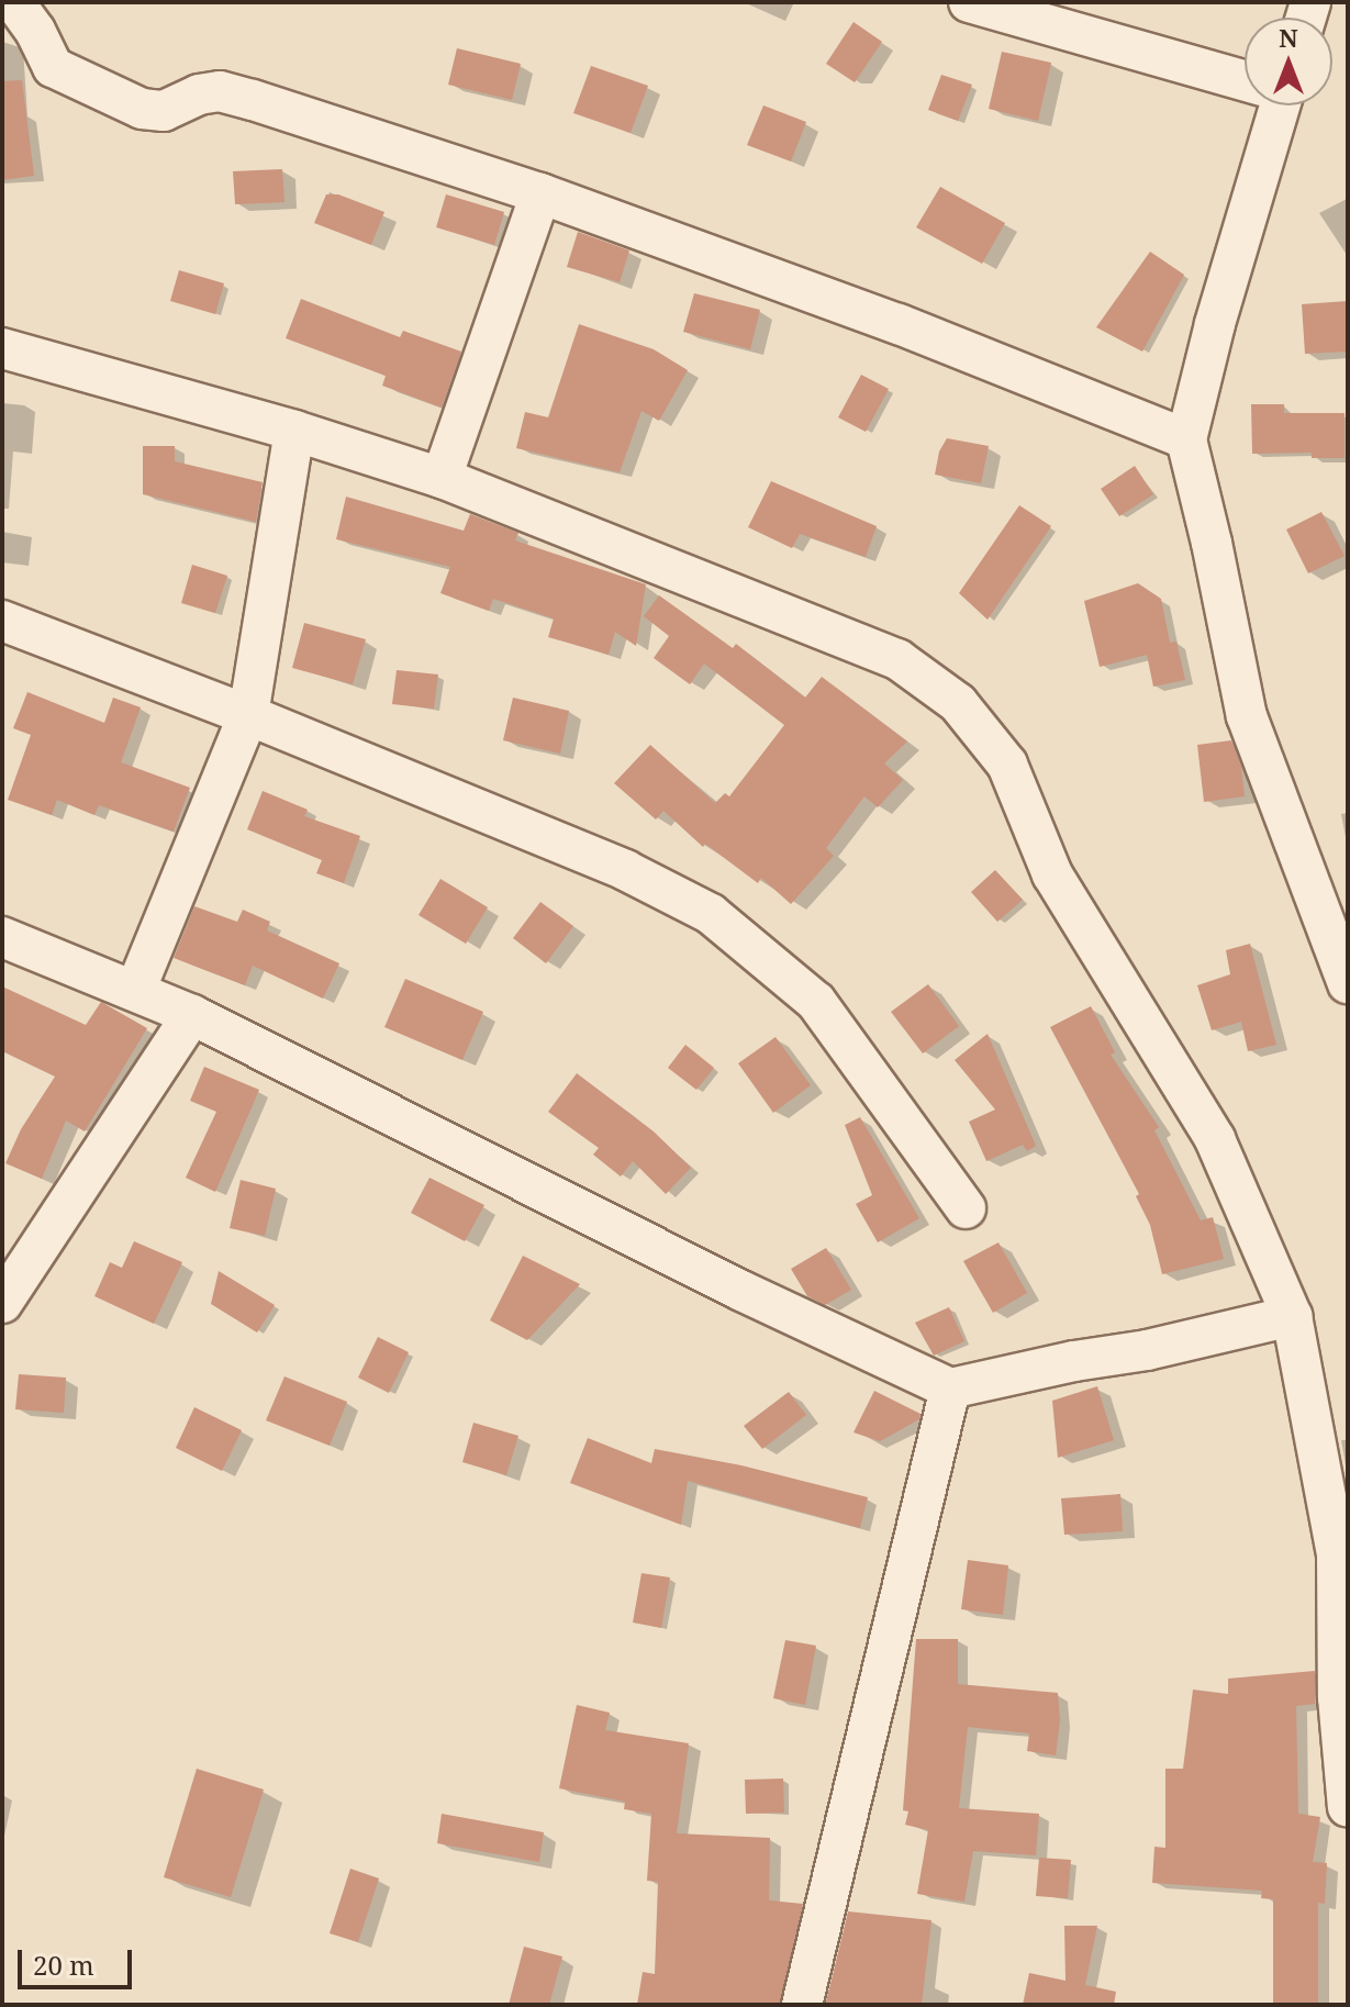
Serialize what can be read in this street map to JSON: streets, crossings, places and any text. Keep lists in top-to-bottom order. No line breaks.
{"scale_bar":"20 m","north":"top"}
